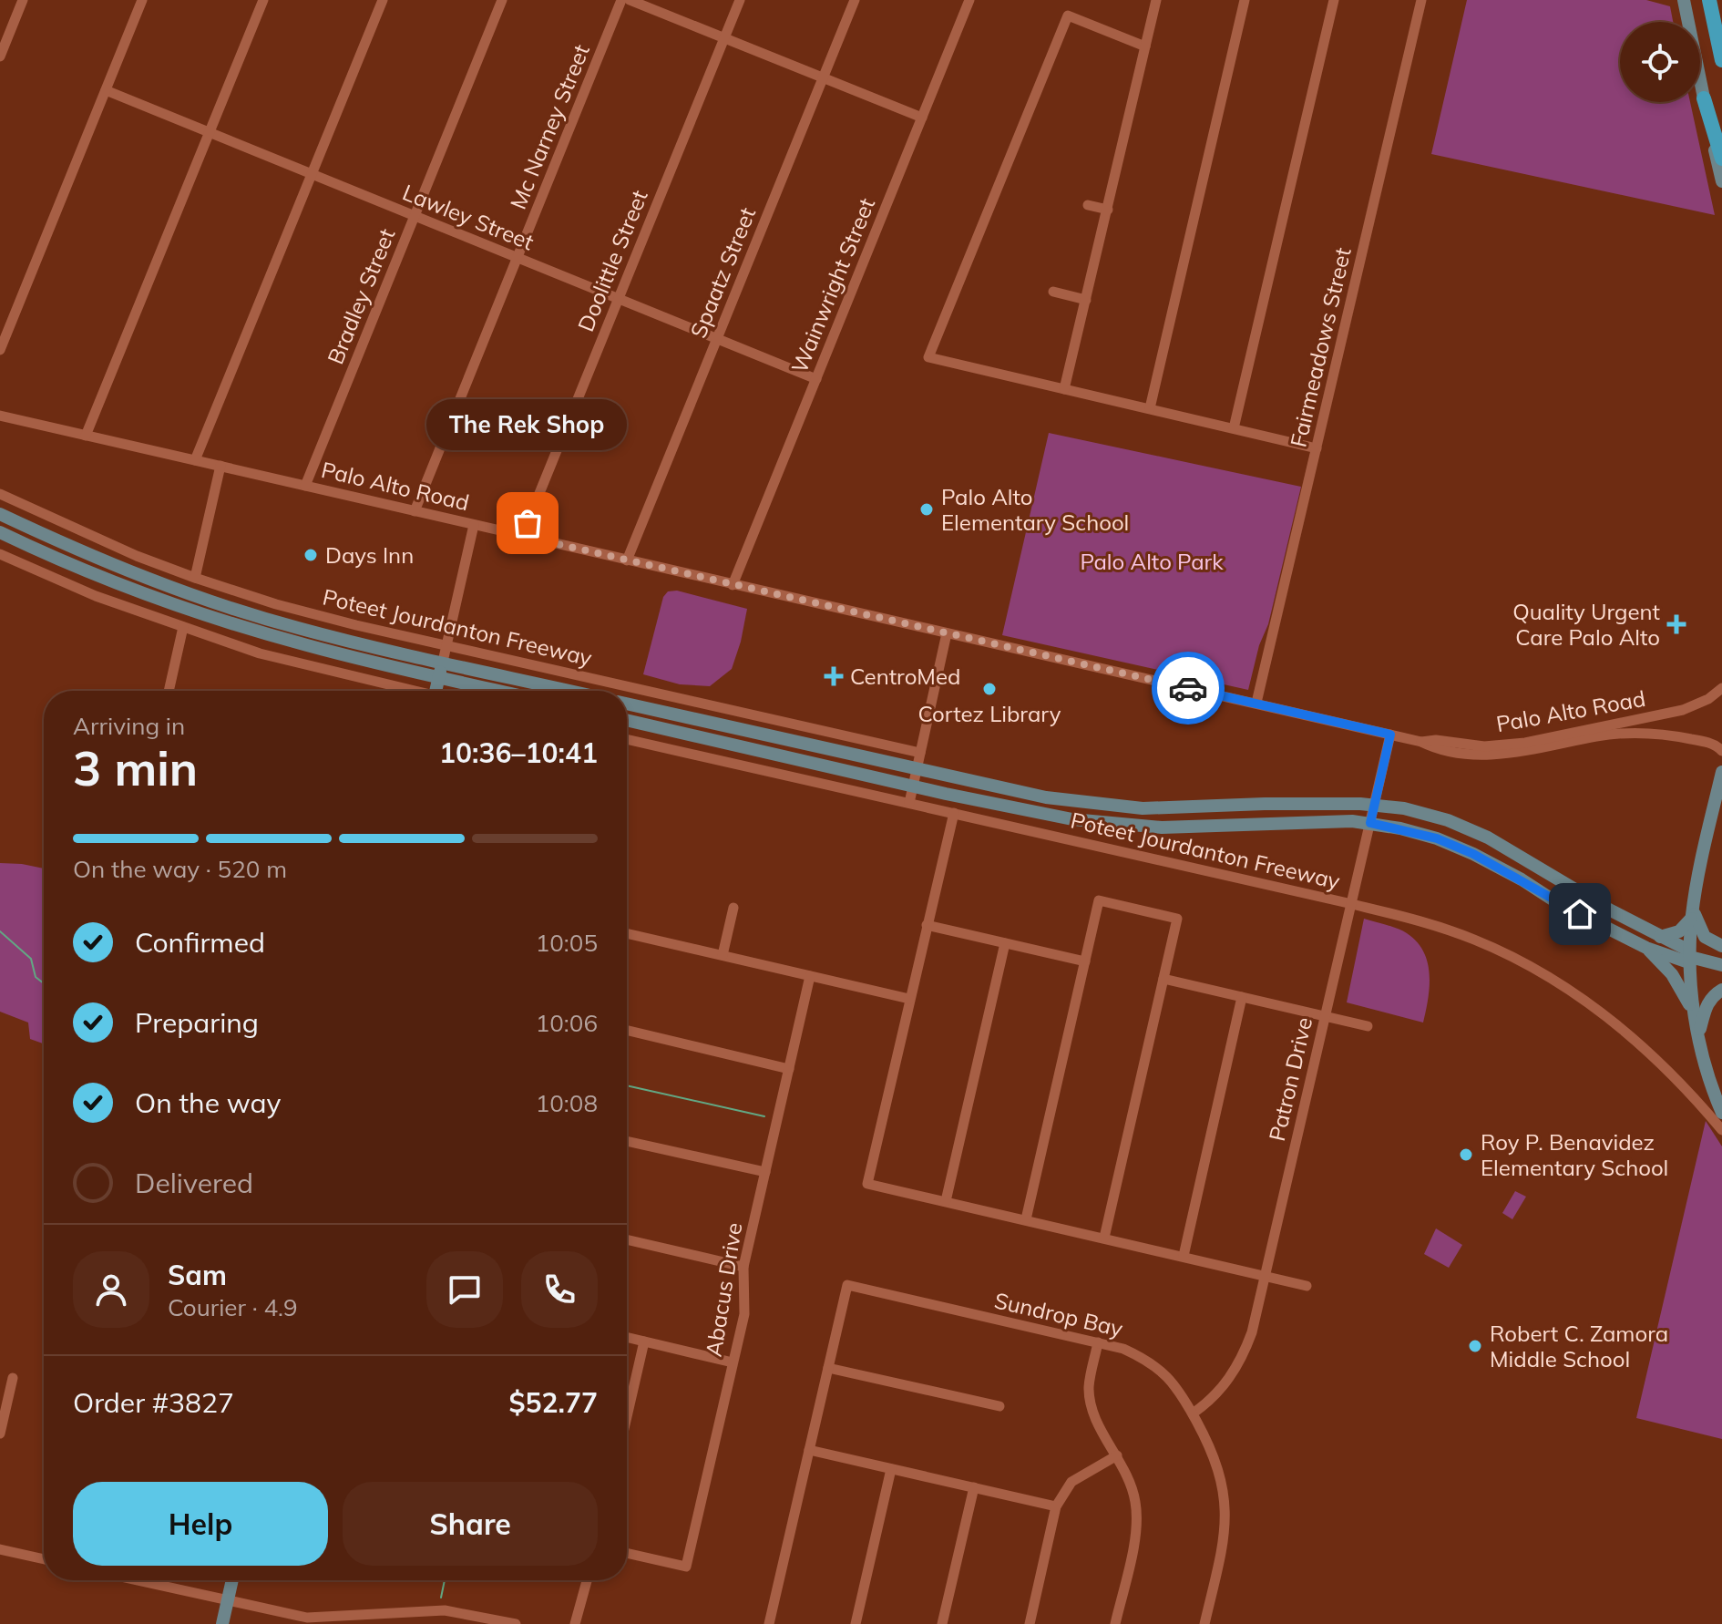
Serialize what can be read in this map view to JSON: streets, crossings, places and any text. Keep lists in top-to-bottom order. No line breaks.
{"streets":{"main road":["Poteet Jourdanton Freeway"],"street":["Mc Narney Street","Lawley Street","Doolittle Street","Spaatz Street","Wainwright Street","Bradley Street","Fairmeadows Street","Palo Alto Road","Patron Drive","Abacus Drive","Sundrop Bay"]},"crossings":[["Mc Narney Street","Lawley Street"],["Mc Narney Street","Palo Alto Road"],["Lawley Street","Doolittle Street"],["Lawley Street","Spaatz Street"],["Lawley Street","Wainwright Street"],["Lawley Street","Bradley Street"],["Doolittle Street","Palo Alto Road"],["Spaatz Street","Palo Alto Road"],["Wainwright Street","Palo Alto Road"],["Bradley Street","Palo Alto Road"],["Fairmeadows Street","Palo Alto Road"],["Palo Alto Road","Patron Drive"],["Poteet Jourdanton Freeway","Patron Drive"],["Patron Drive","Sundrop Bay"]],"parks":["Palo Alto Park"],"places":{"other":["Palo Alto Elementary School","The Rek Shop","Days Inn","Cortez Library","Roy P. Benavidez Elementary School","Robert C. Zamora Middle School"],"health":["Quality Urgent Care Palo Alto","CentroMed"]},"page":{"bubble":"The Rek Shop","heading":["3 min","Arriving in","10:36–10:41"],"panel":["Sam","Courier · 4.9","Order #3827","$52.77"],"bar":"On the way · 520 m","list":[["Confirmed","10:05"],["Preparing","10:06"],["On the way","10:08"],"Delivered"],"buttons":["Help","Share"]}}
